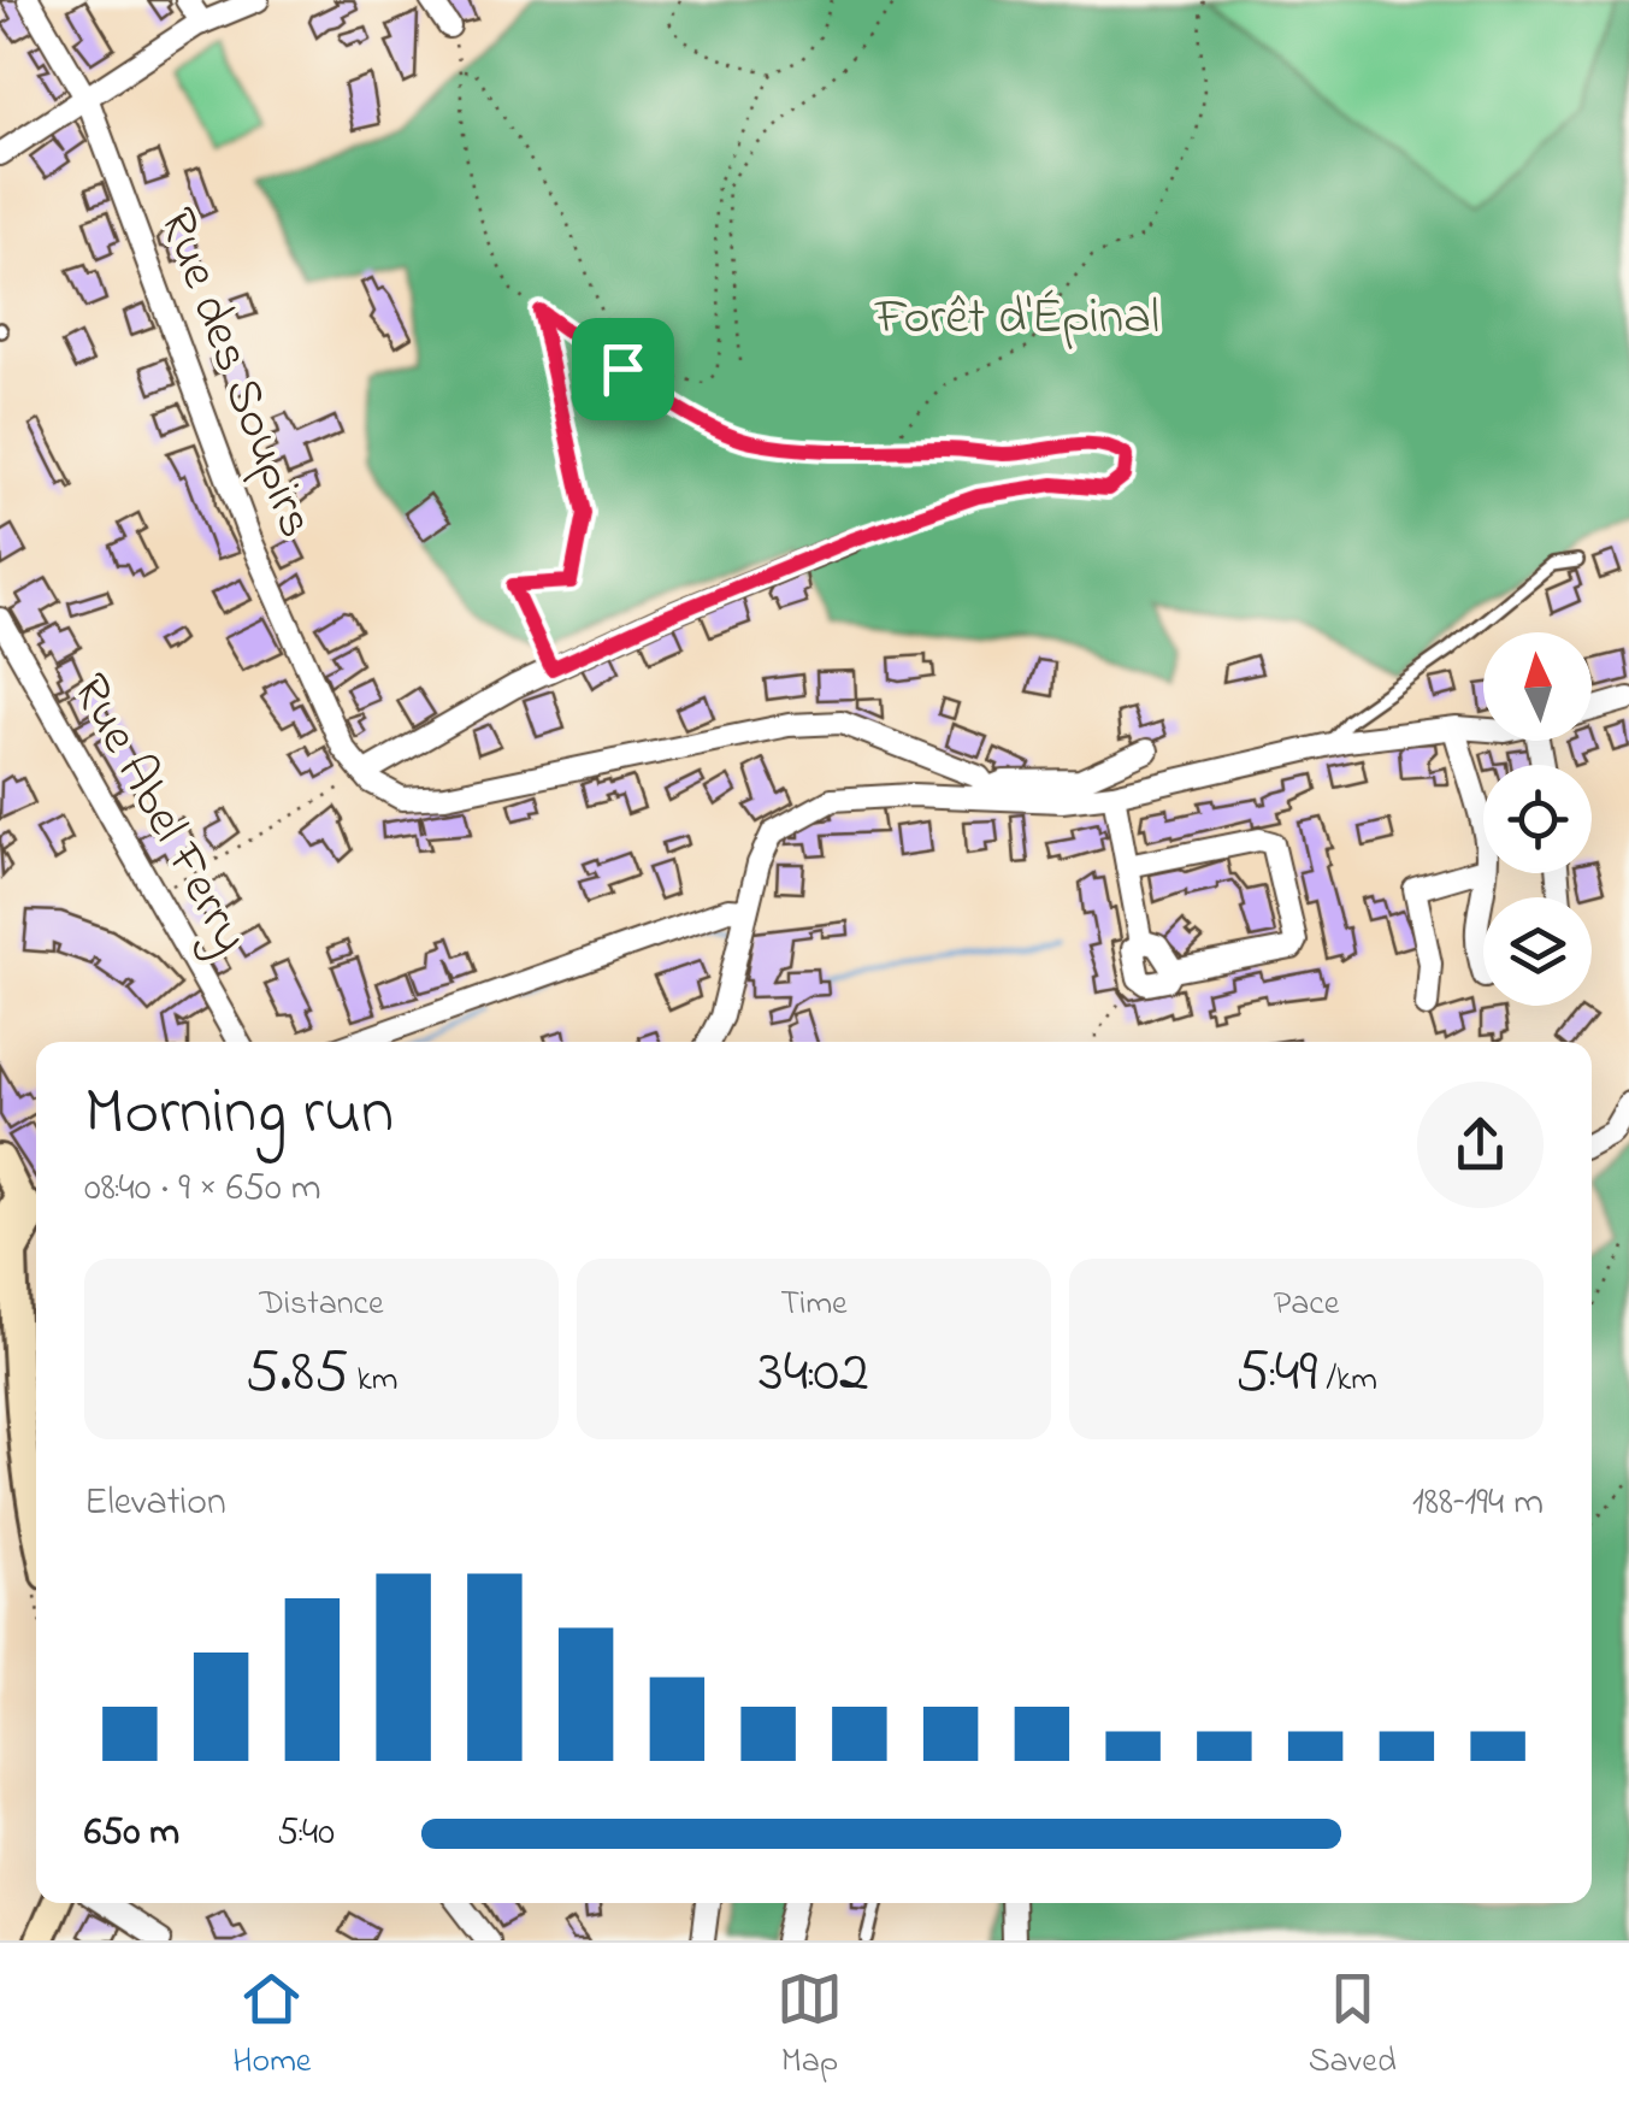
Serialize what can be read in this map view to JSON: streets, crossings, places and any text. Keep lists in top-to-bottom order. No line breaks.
{"streets":{"street":["Rue des Soupirs","Rue Abel Ferry"]},"parks":["Forêt d'Épinal"],"north":"top","page":{"heading":["Morning run","08:40 · 9 × 650 m"],"stats":[["Distance","5.85 km"],["Time","34:02"],["Pace","5:49 /km"]],"chart":["Elevation","188–194 m"],"list":[{"name":"650 m","note":"5:40"}],"tabs":["Home","Map","Saved"]}}
